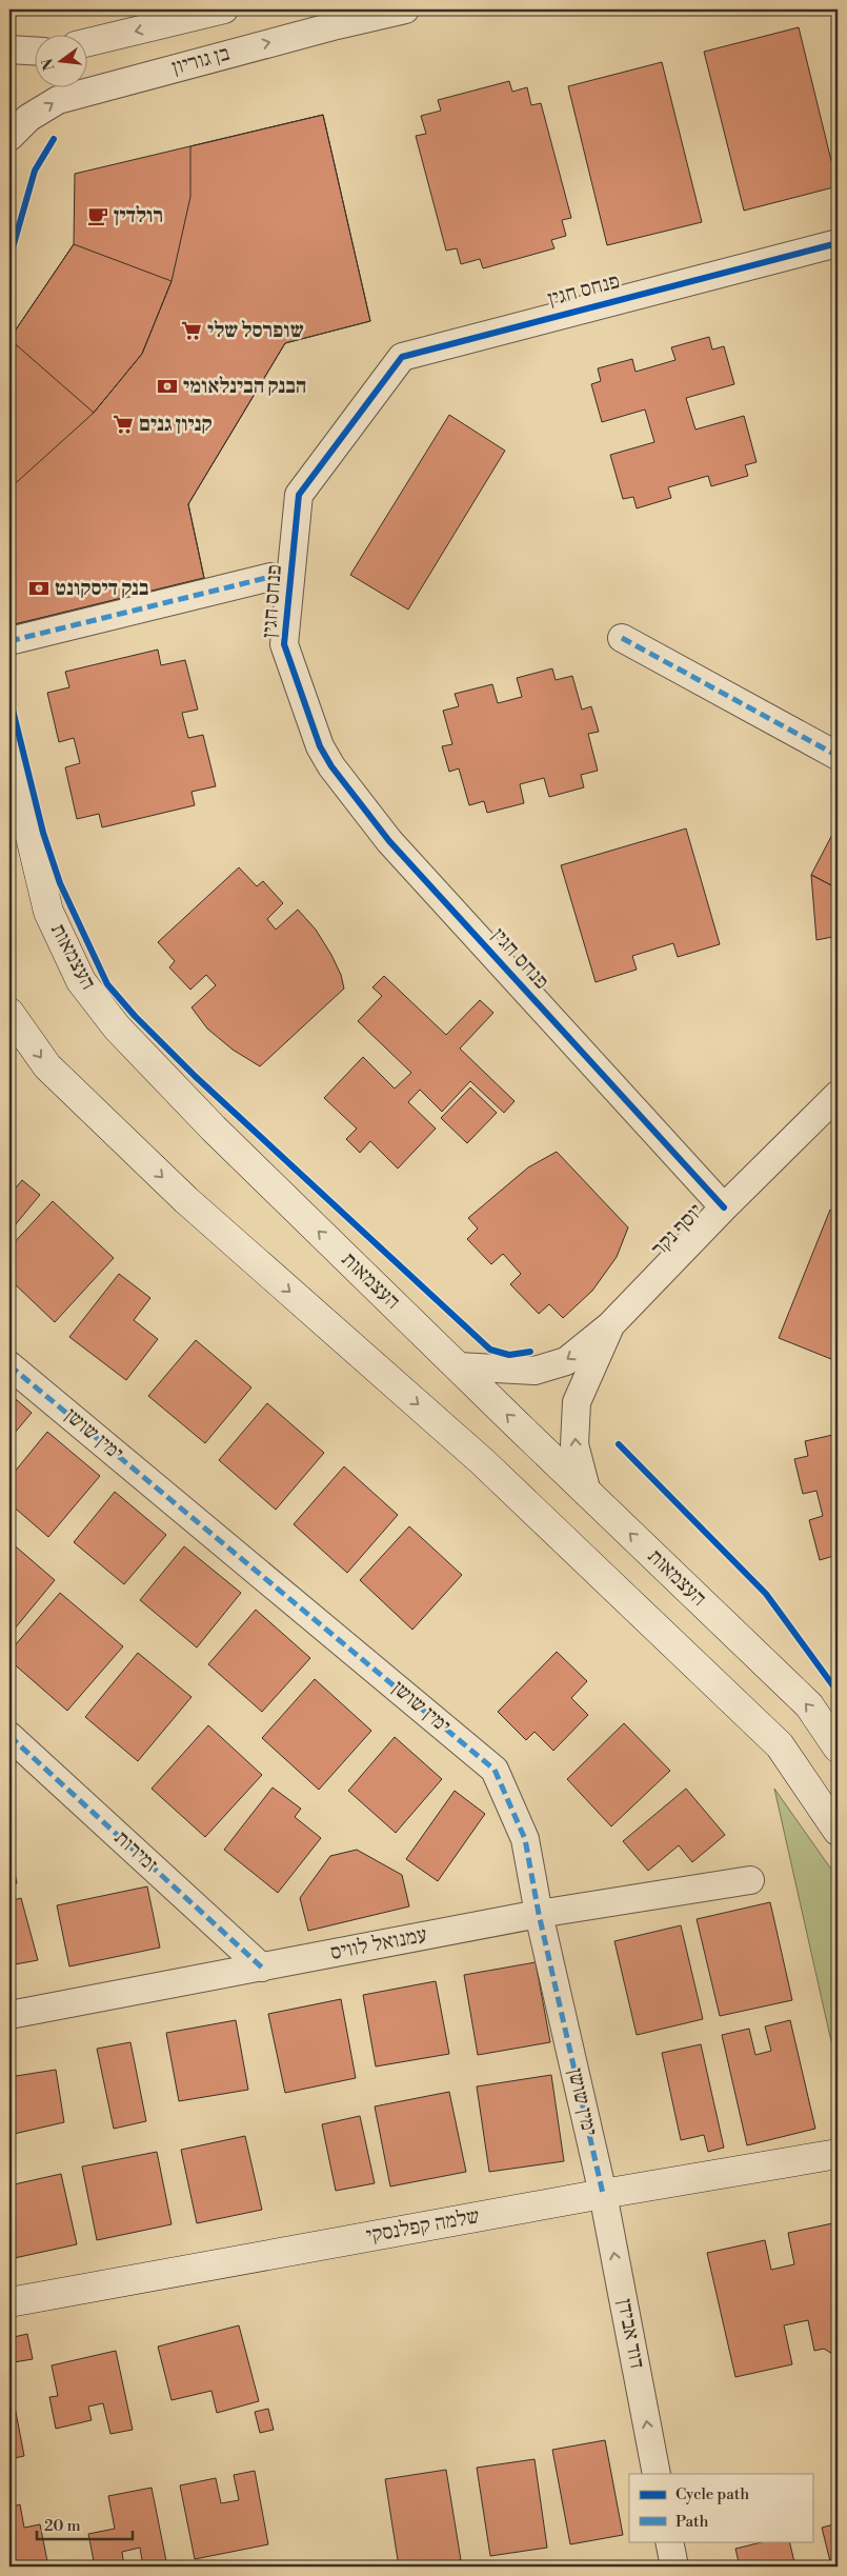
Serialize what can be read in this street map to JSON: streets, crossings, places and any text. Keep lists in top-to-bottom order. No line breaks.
{"streets":{"main road":["העצמאות","שלמה קפלנסקי"],"street":["בן גוריון","פנחס חגין","יוסף נקר","ימין שושן","זמירות","עמנואל לוויס","דוד אבידן"]},"crossings":[["פנחס חגין","יוסף נקר"],["העצמאות","יוסף נקר"],["ימין שושן","עמנואל לוויס"],["ימין שושן","שלמה קפלנסקי"],["ימין שושן","דוד אבידן"],["זמירות","עמנואל לוויס"],["שלמה קפלנסקי","דוד אבידן"]],"one_way":["דוד אבידן"],"places":{"cafe":["רולדין"],"supermarket":["שופרסל שלי","קניון גנים"],"bank":["הבנק הבינלאומי","בנק דיסקונט"]},"legend":["Cycle path","Path"],"scale_bar":"20 m","north":"left"}
